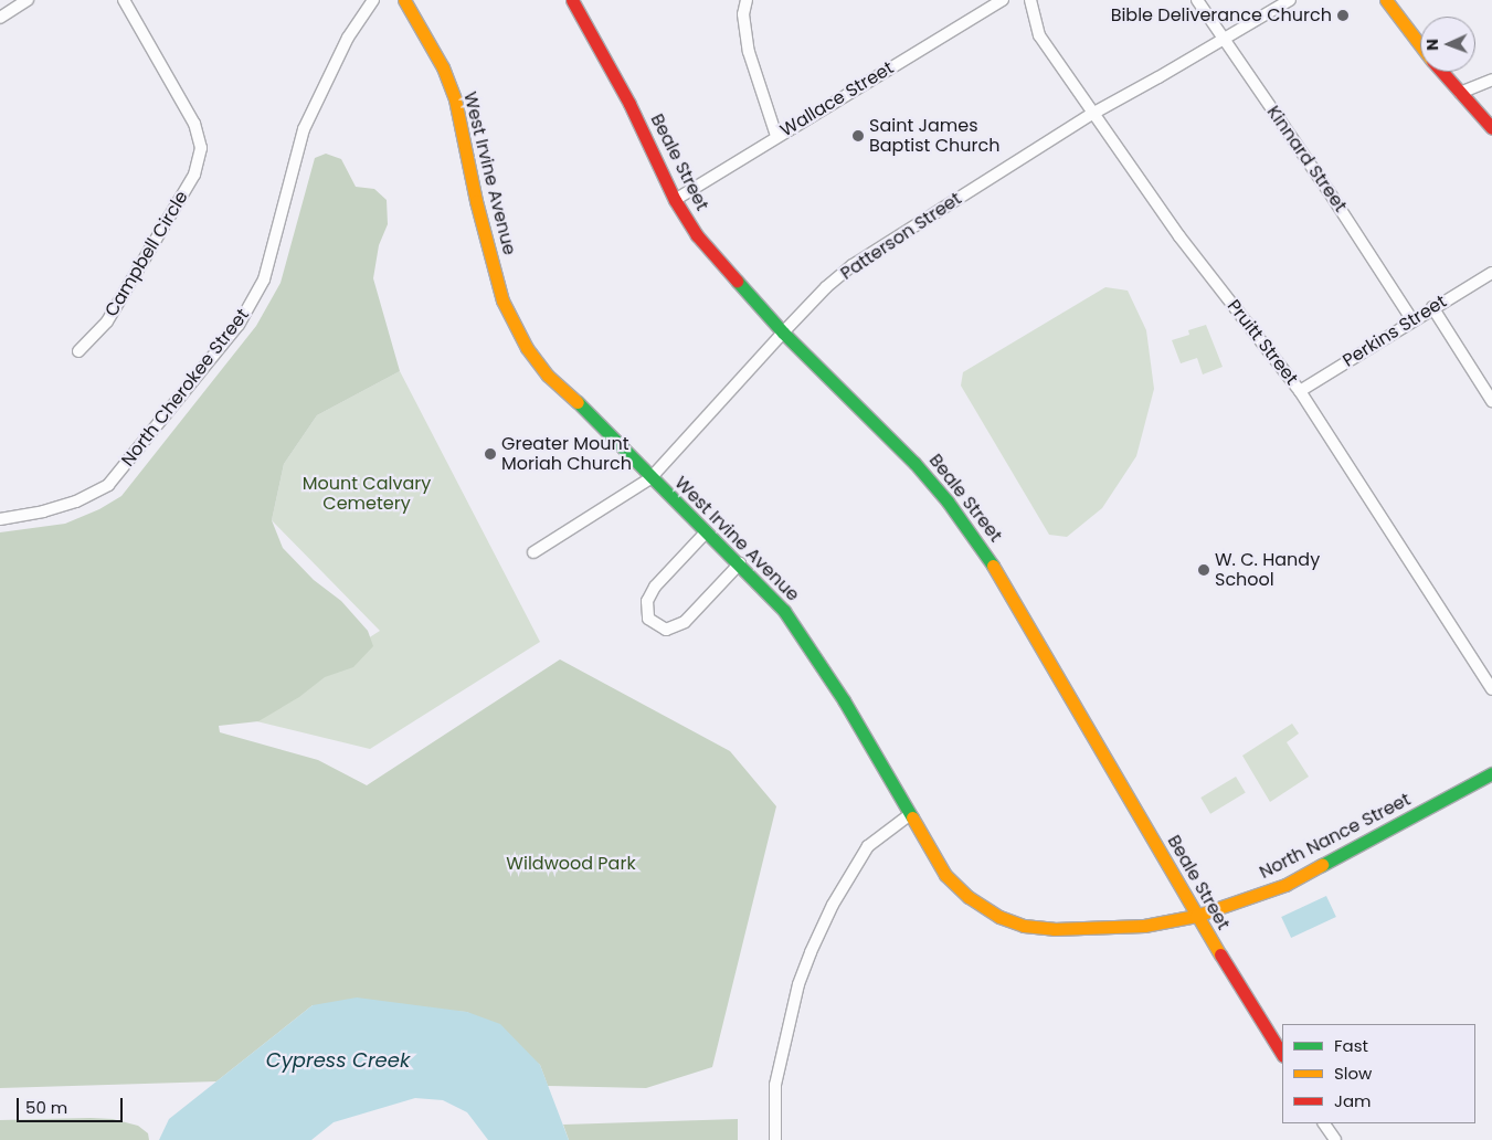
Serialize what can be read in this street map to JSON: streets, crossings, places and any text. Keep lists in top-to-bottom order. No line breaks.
{"streets":{"street":["Wallace Street","Kinnard Street","Beale Street","West Irvine Avenue","Patterson Street","Campbell Circle","Perkins Street","Pruitt Street","North Cherokee Street","North Nance Street"]},"crossings":[["Wallace Street","Beale Street"],["Kinnard Street","Patterson Street"],["Kinnard Street","Perkins Street"],["Beale Street","Patterson Street"],["Beale Street","North Nance Street"],["West Irvine Avenue","Patterson Street"],["West Irvine Avenue","North Nance Street"],["Patterson Street","Pruitt Street"],["Perkins Street","Pruitt Street"]],"water":["Cypress Creek"],"parks":["Mount Calvary Cemetery","Wildwood Park"],"places":["Bible Deliverance Church","Saint James Baptist Church","Greater Mount Moriah Church","W. C. Handy School"],"legend":["Fast","Slow","Jam"],"scale_bar":"50 m","north":"left"}
